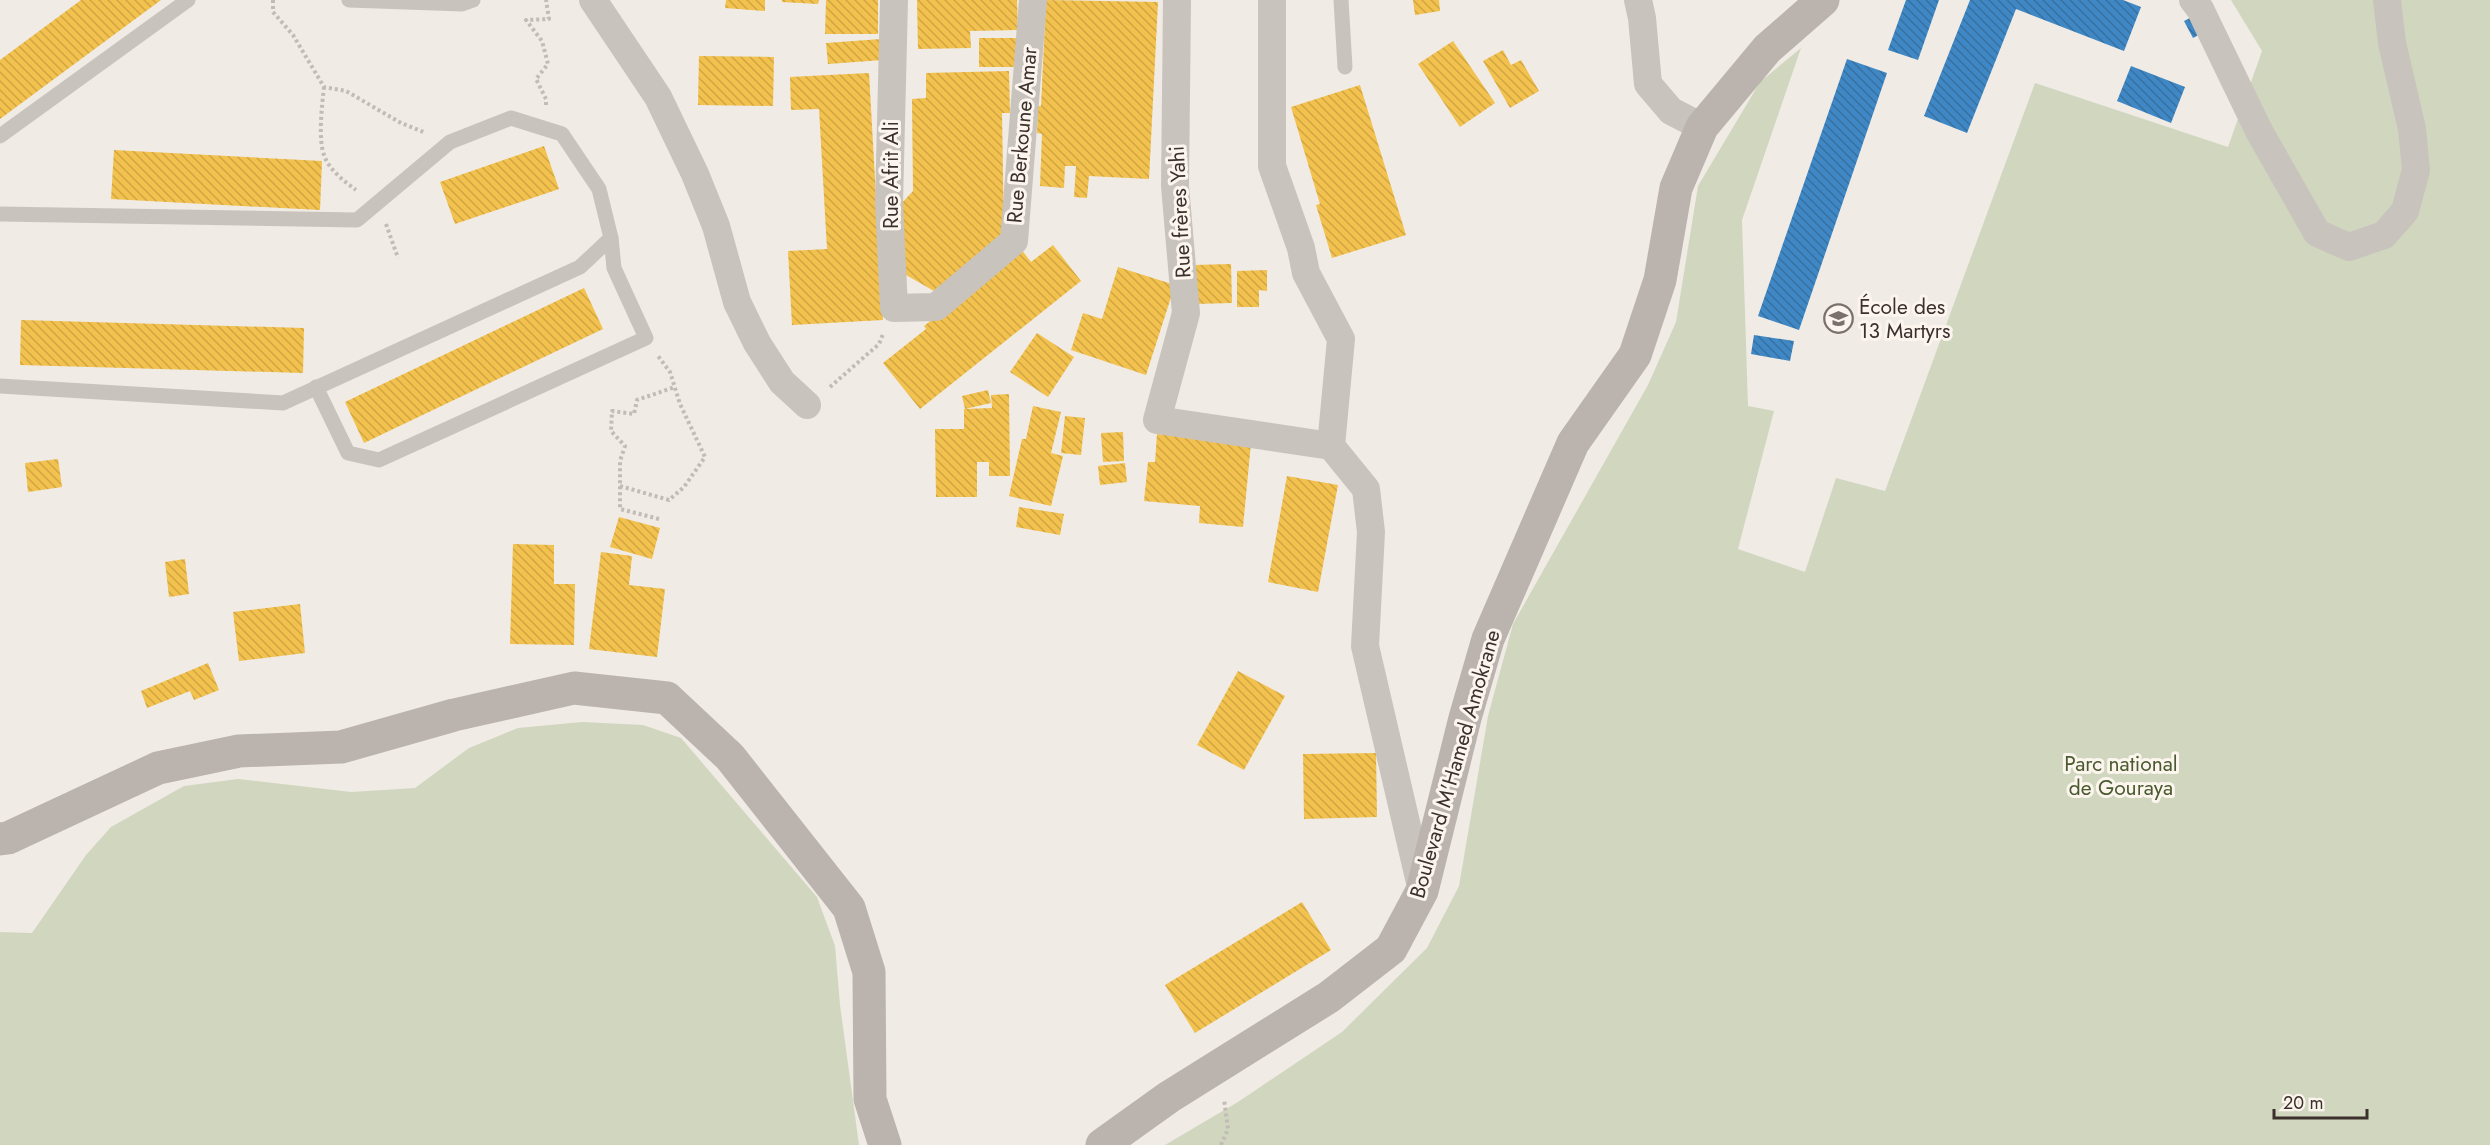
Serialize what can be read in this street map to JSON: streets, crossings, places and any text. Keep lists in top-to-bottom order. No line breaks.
{"streets":{"main road":["Boulevard M'Hamed Amokrane"],"street":["Rue Berkoune Amar","Rue Afrit Ali","Rue frères Yahi"]},"crossings":[["Rue Berkoune Amar","Rue Afrit Ali"]],"parks":["Parc national de Gouraya"],"places":{"school or university":["École des 13 Martyrs"]},"scale_bar":"20 m"}
